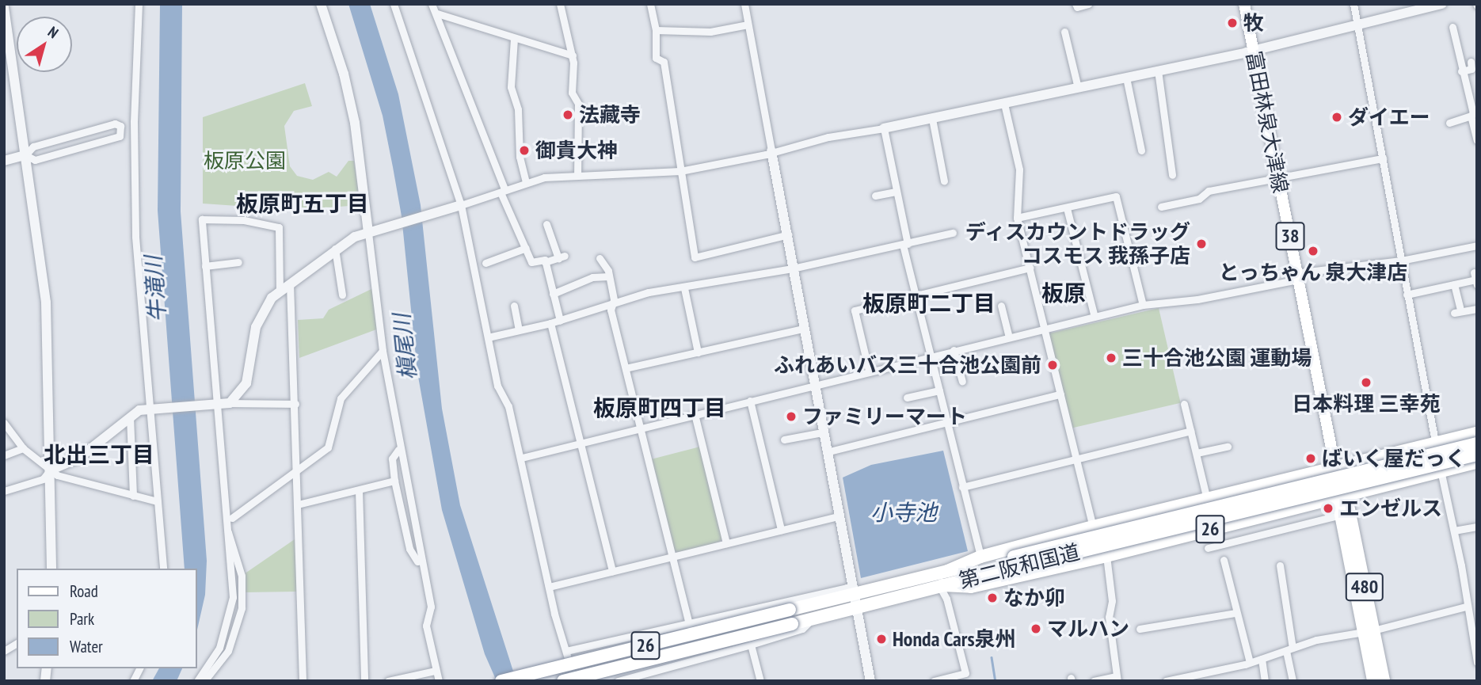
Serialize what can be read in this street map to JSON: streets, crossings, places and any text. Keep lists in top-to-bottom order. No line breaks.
{"streets":{"highway":["26","第二阪和国道","480"],"main road":["富田林泉大津線","38"]},"crossings":[["富田林泉大津線","第二阪和国道"],["富田林泉大津線","480"],["26","第二阪和国道"],["26","480"],["第二阪和国道","480"]],"districts":["板原町五丁目","板原","板原町二丁目","板原町四丁目","北出三丁目"],"water":["牛滝川","槇尾川","小寺池"],"parks":["板原公園"],"places":["牧","法藏寺","ダイエー","御貴大神","ディスカウントドラッグ コスモス 我孫子店","とっちゃん 泉大津店","三十合池公園 運動場","ふれあいバス三十合池公園前","日本料理 三幸苑","ファミリーマート","ばいく屋だっく","エンゼルス","なか卯","マルハン","Honda Cars泉州"],"legend":["Road","Park","Water"],"north":"top right"}
